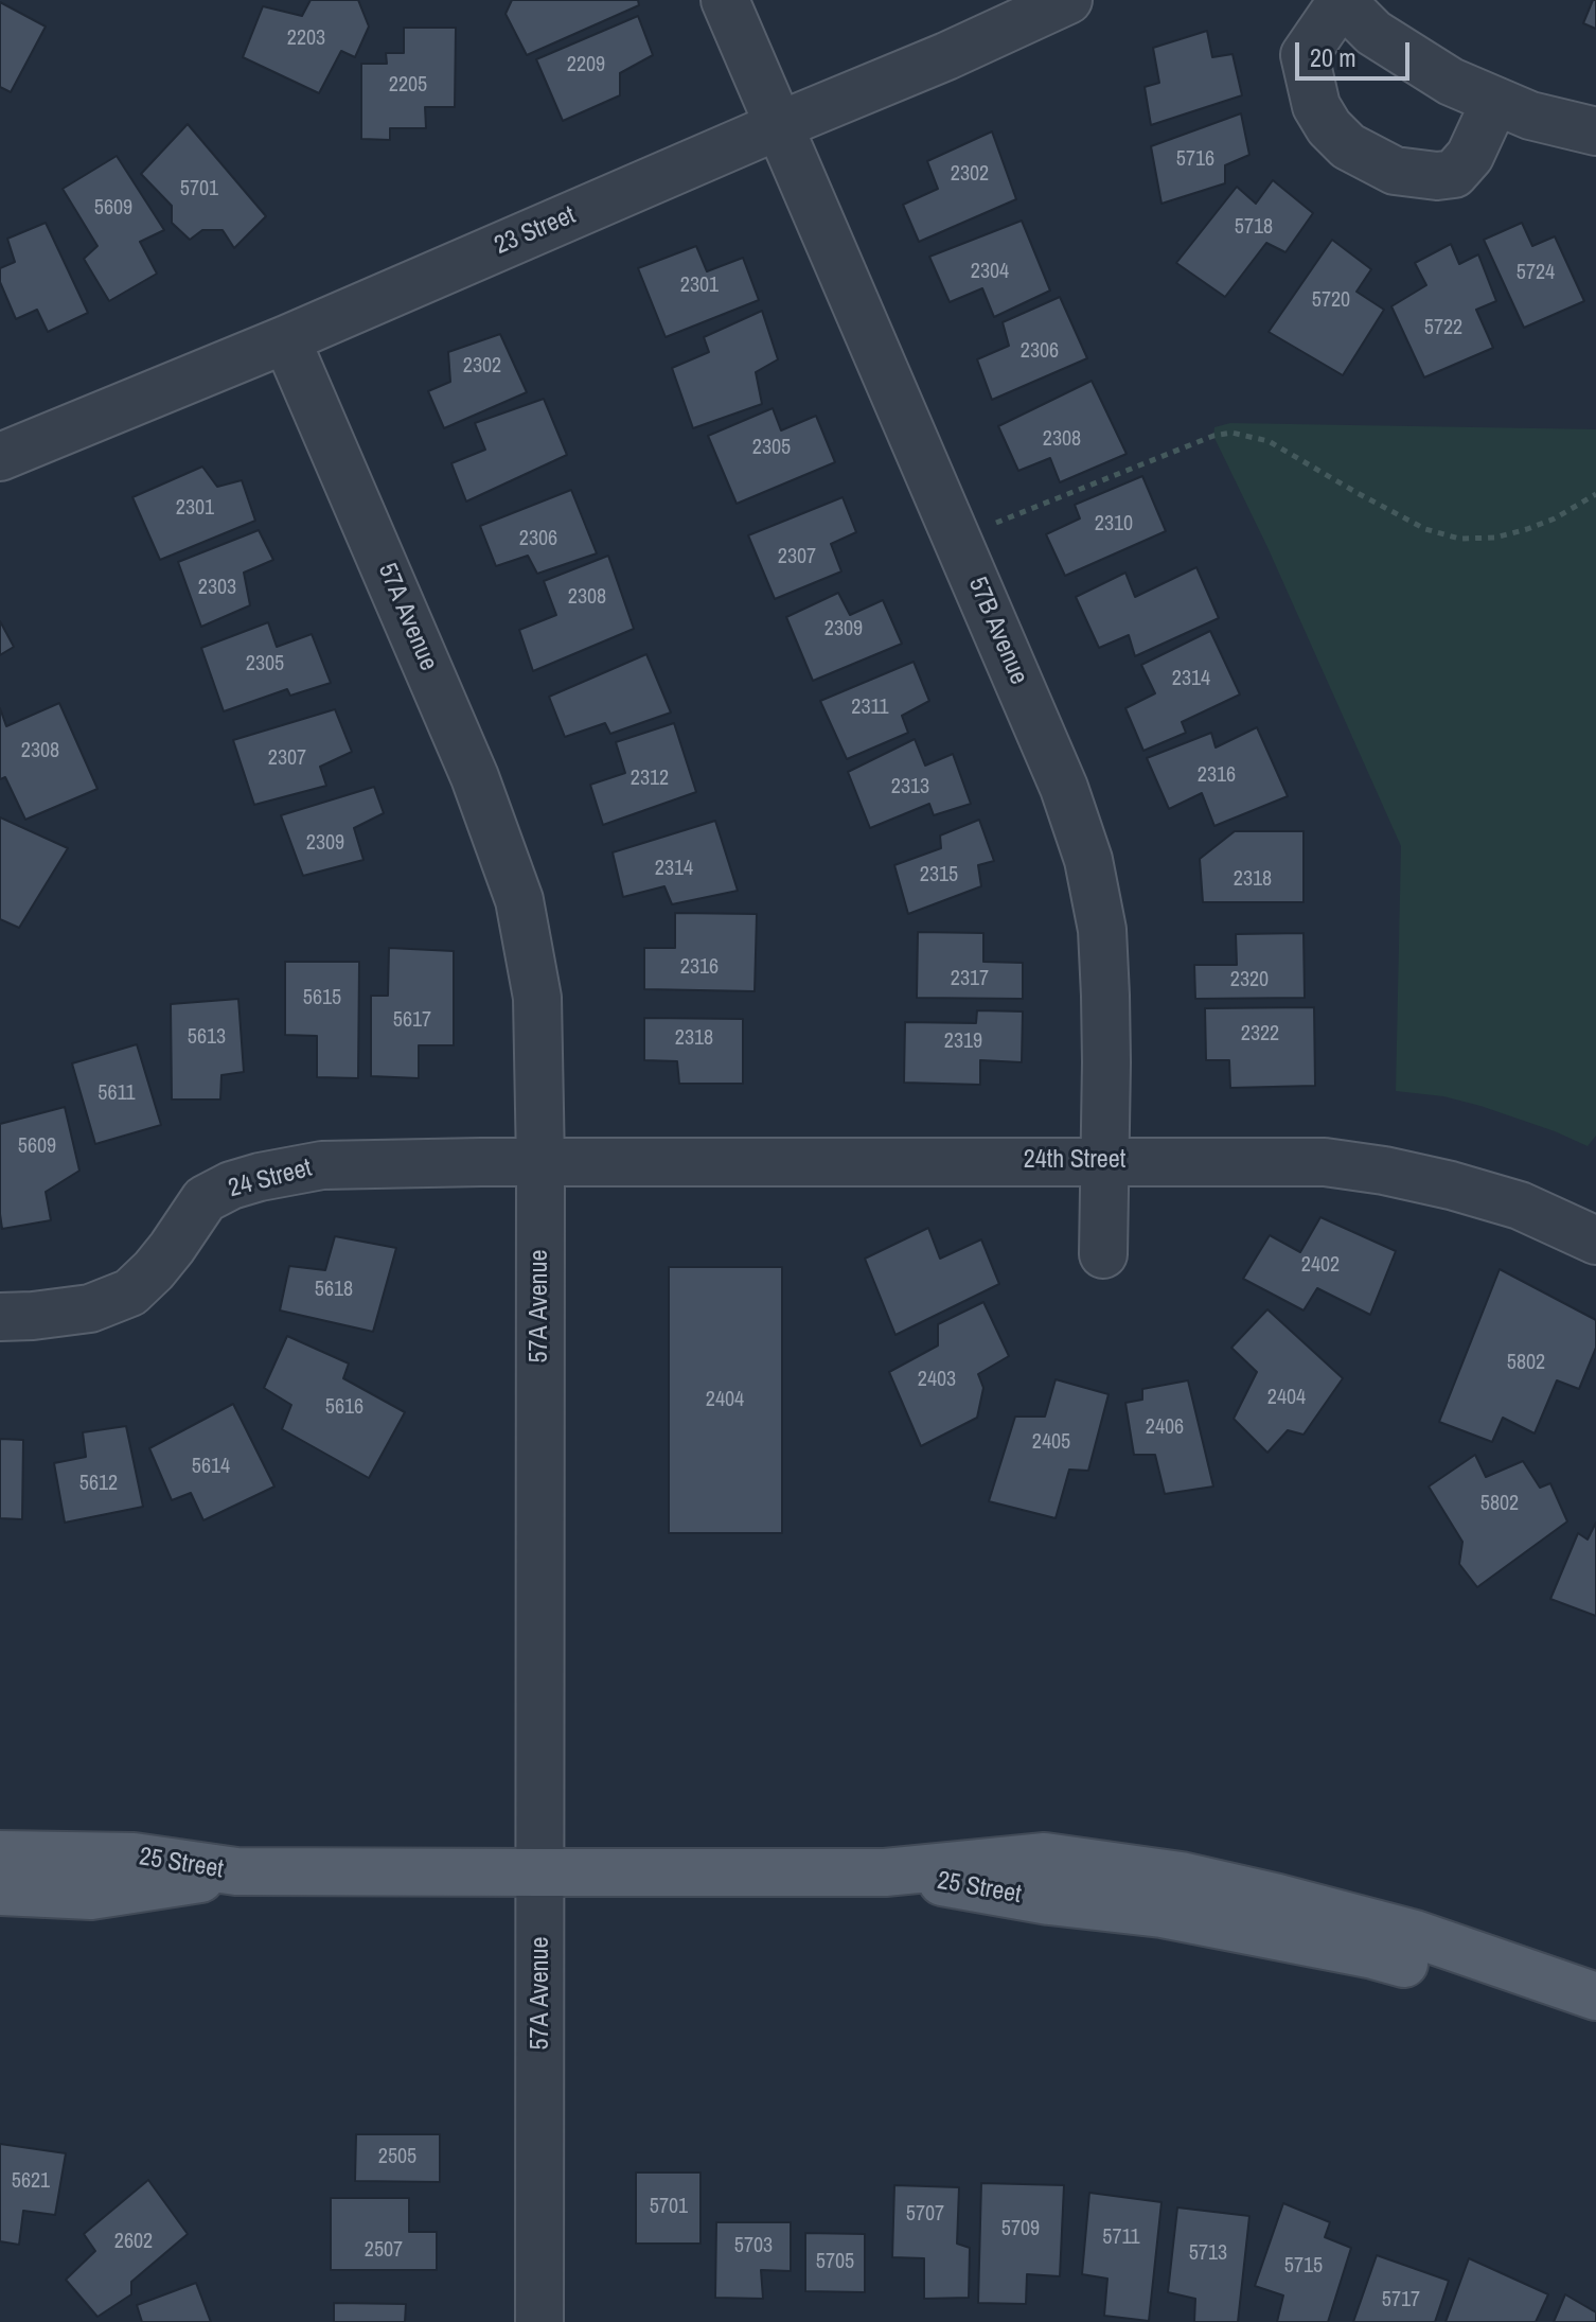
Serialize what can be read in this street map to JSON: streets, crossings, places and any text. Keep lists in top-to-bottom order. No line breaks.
{"streets":{"main road":["25 Street"],"street":["23 Street","57A Avenue","57B Avenue","24th Street","24 Street"]},"crossings":[["23 Street","57A Avenue"],["23 Street","57B Avenue"],["57A Avenue","24th Street"],["57A Avenue","24 Street"],["57B Avenue","24th Street"],["24th Street","24 Street"]],"house_numbers":["2203","2209","2205","5716","2302","5701","5609","5718","2304","5724","2301","5720","5722","2306","2302","2308","2305","2301","2310","2306","2307","2303","2308","2309","2305","2314","2311","2308","2307","2316","2312","2313","2309","2314","2315","2318","2316","2317","2320","5615","5617","2322","5613","2318","2319","5611","5609","2402","5618","5802","2403","2404","2404","5616","2406","2405","5614","5612","5802","2505","5621","5701","5707","5709","5711","2602","5703","2507","5713","5705","5715","5717"],"scale_bar":"20 m"}
